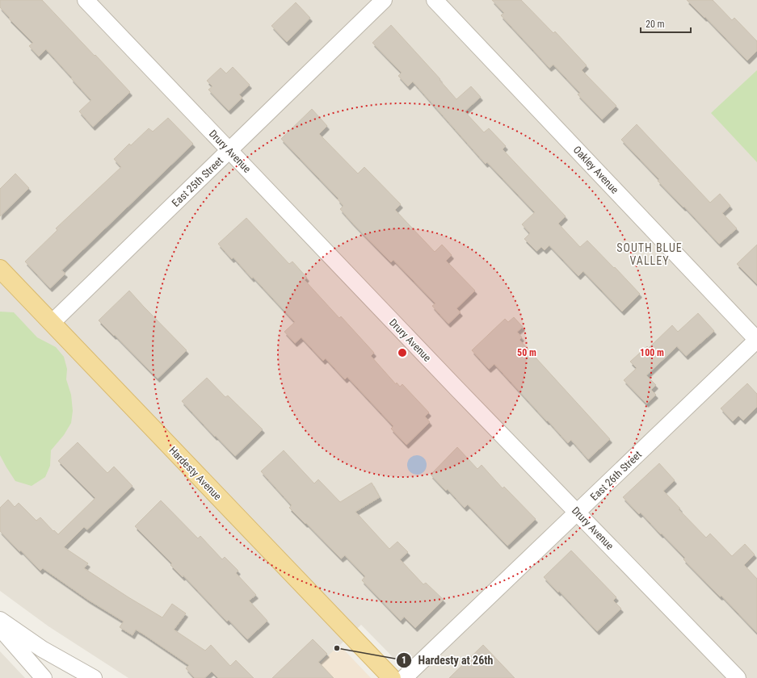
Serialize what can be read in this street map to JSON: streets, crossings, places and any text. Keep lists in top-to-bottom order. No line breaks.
{"streets":{"main road":["Hardesty Avenue"],"street":["Drury Avenue","Oakley Avenue","East 25th Street","East 26th Street"]},"crossings":[["Drury Avenue","East 25th Street"],["Drury Avenue","East 26th Street"],["Oakley Avenue","East 26th Street"],["East 25th Street","Hardesty Avenue"]],"districts":["SOUTH BLUE VALLEY"],"places":["Hardesty at 26th"],"scale_bar":"20 m","rings":["50 m","100 m"]}
